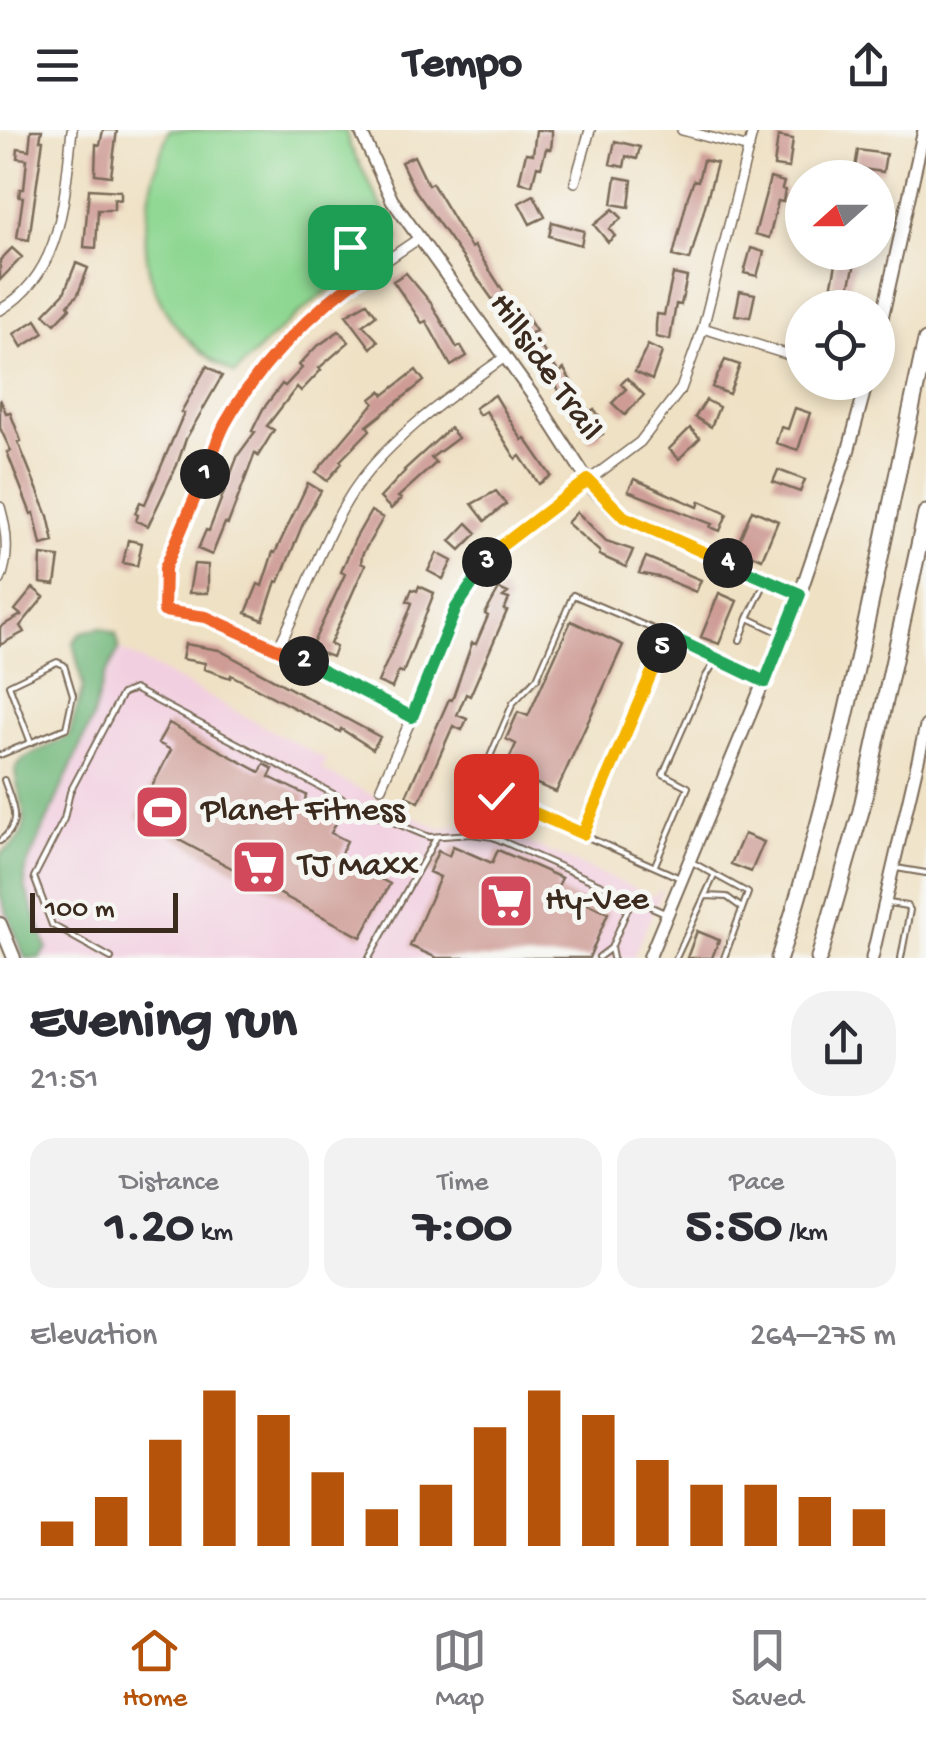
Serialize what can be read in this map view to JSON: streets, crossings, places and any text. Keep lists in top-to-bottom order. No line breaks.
{"streets":{"street":["Hillside Trail"]},"places":{"sports":["Planet Fitness"],"supermarket":["TJ Maxx","Hy-Vee"]},"scale_bar":"100 m","north":"left","page":{"header":"Tempo","pins":["1","3","4","5","2"],"scale":"100 m","heading":["Evening run","21:51"],"stats":[["Distance","1.20 km"],["Time","7:00"],["Pace","5:50 /km"]],"chart":["Elevation","264–275 m"],"tabs":["Home","Map","Saved"]}}
